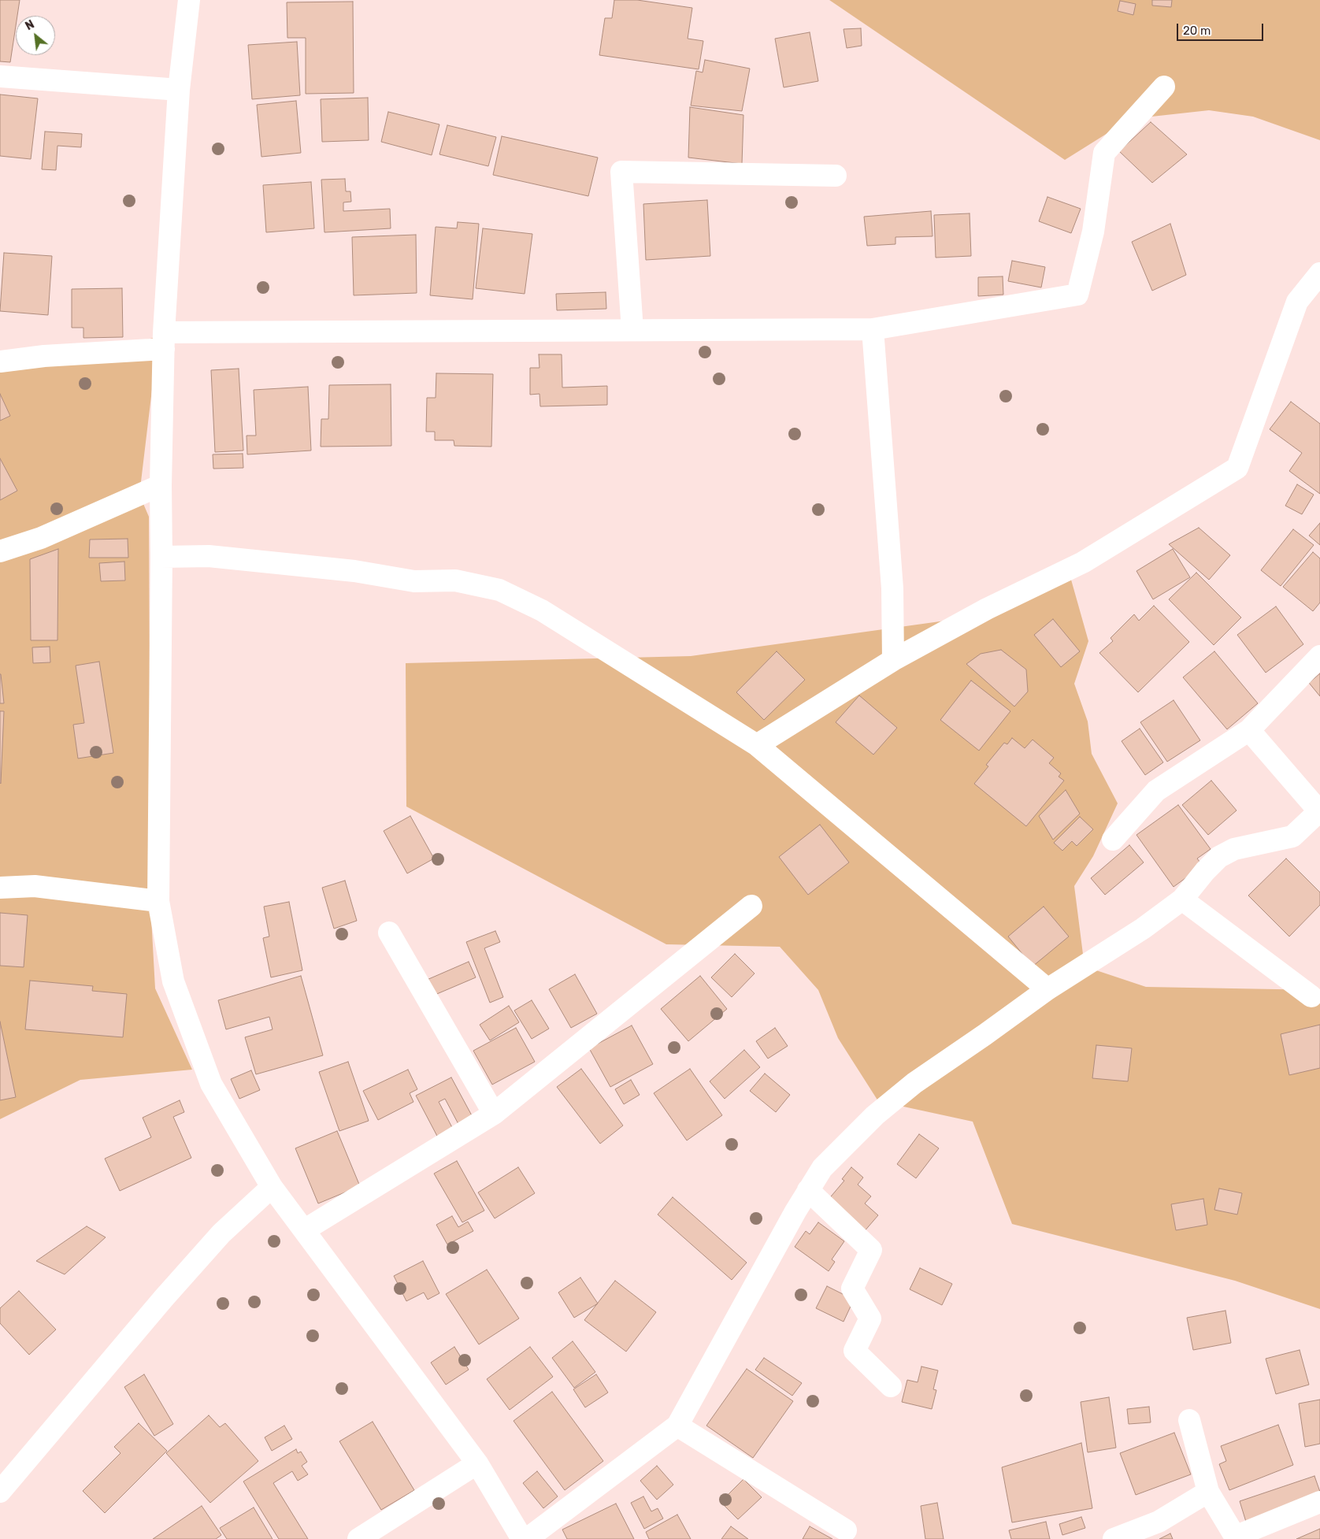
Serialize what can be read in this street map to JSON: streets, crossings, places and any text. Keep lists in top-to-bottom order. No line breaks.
{"scale_bar":"20 m","north":"top left"}
